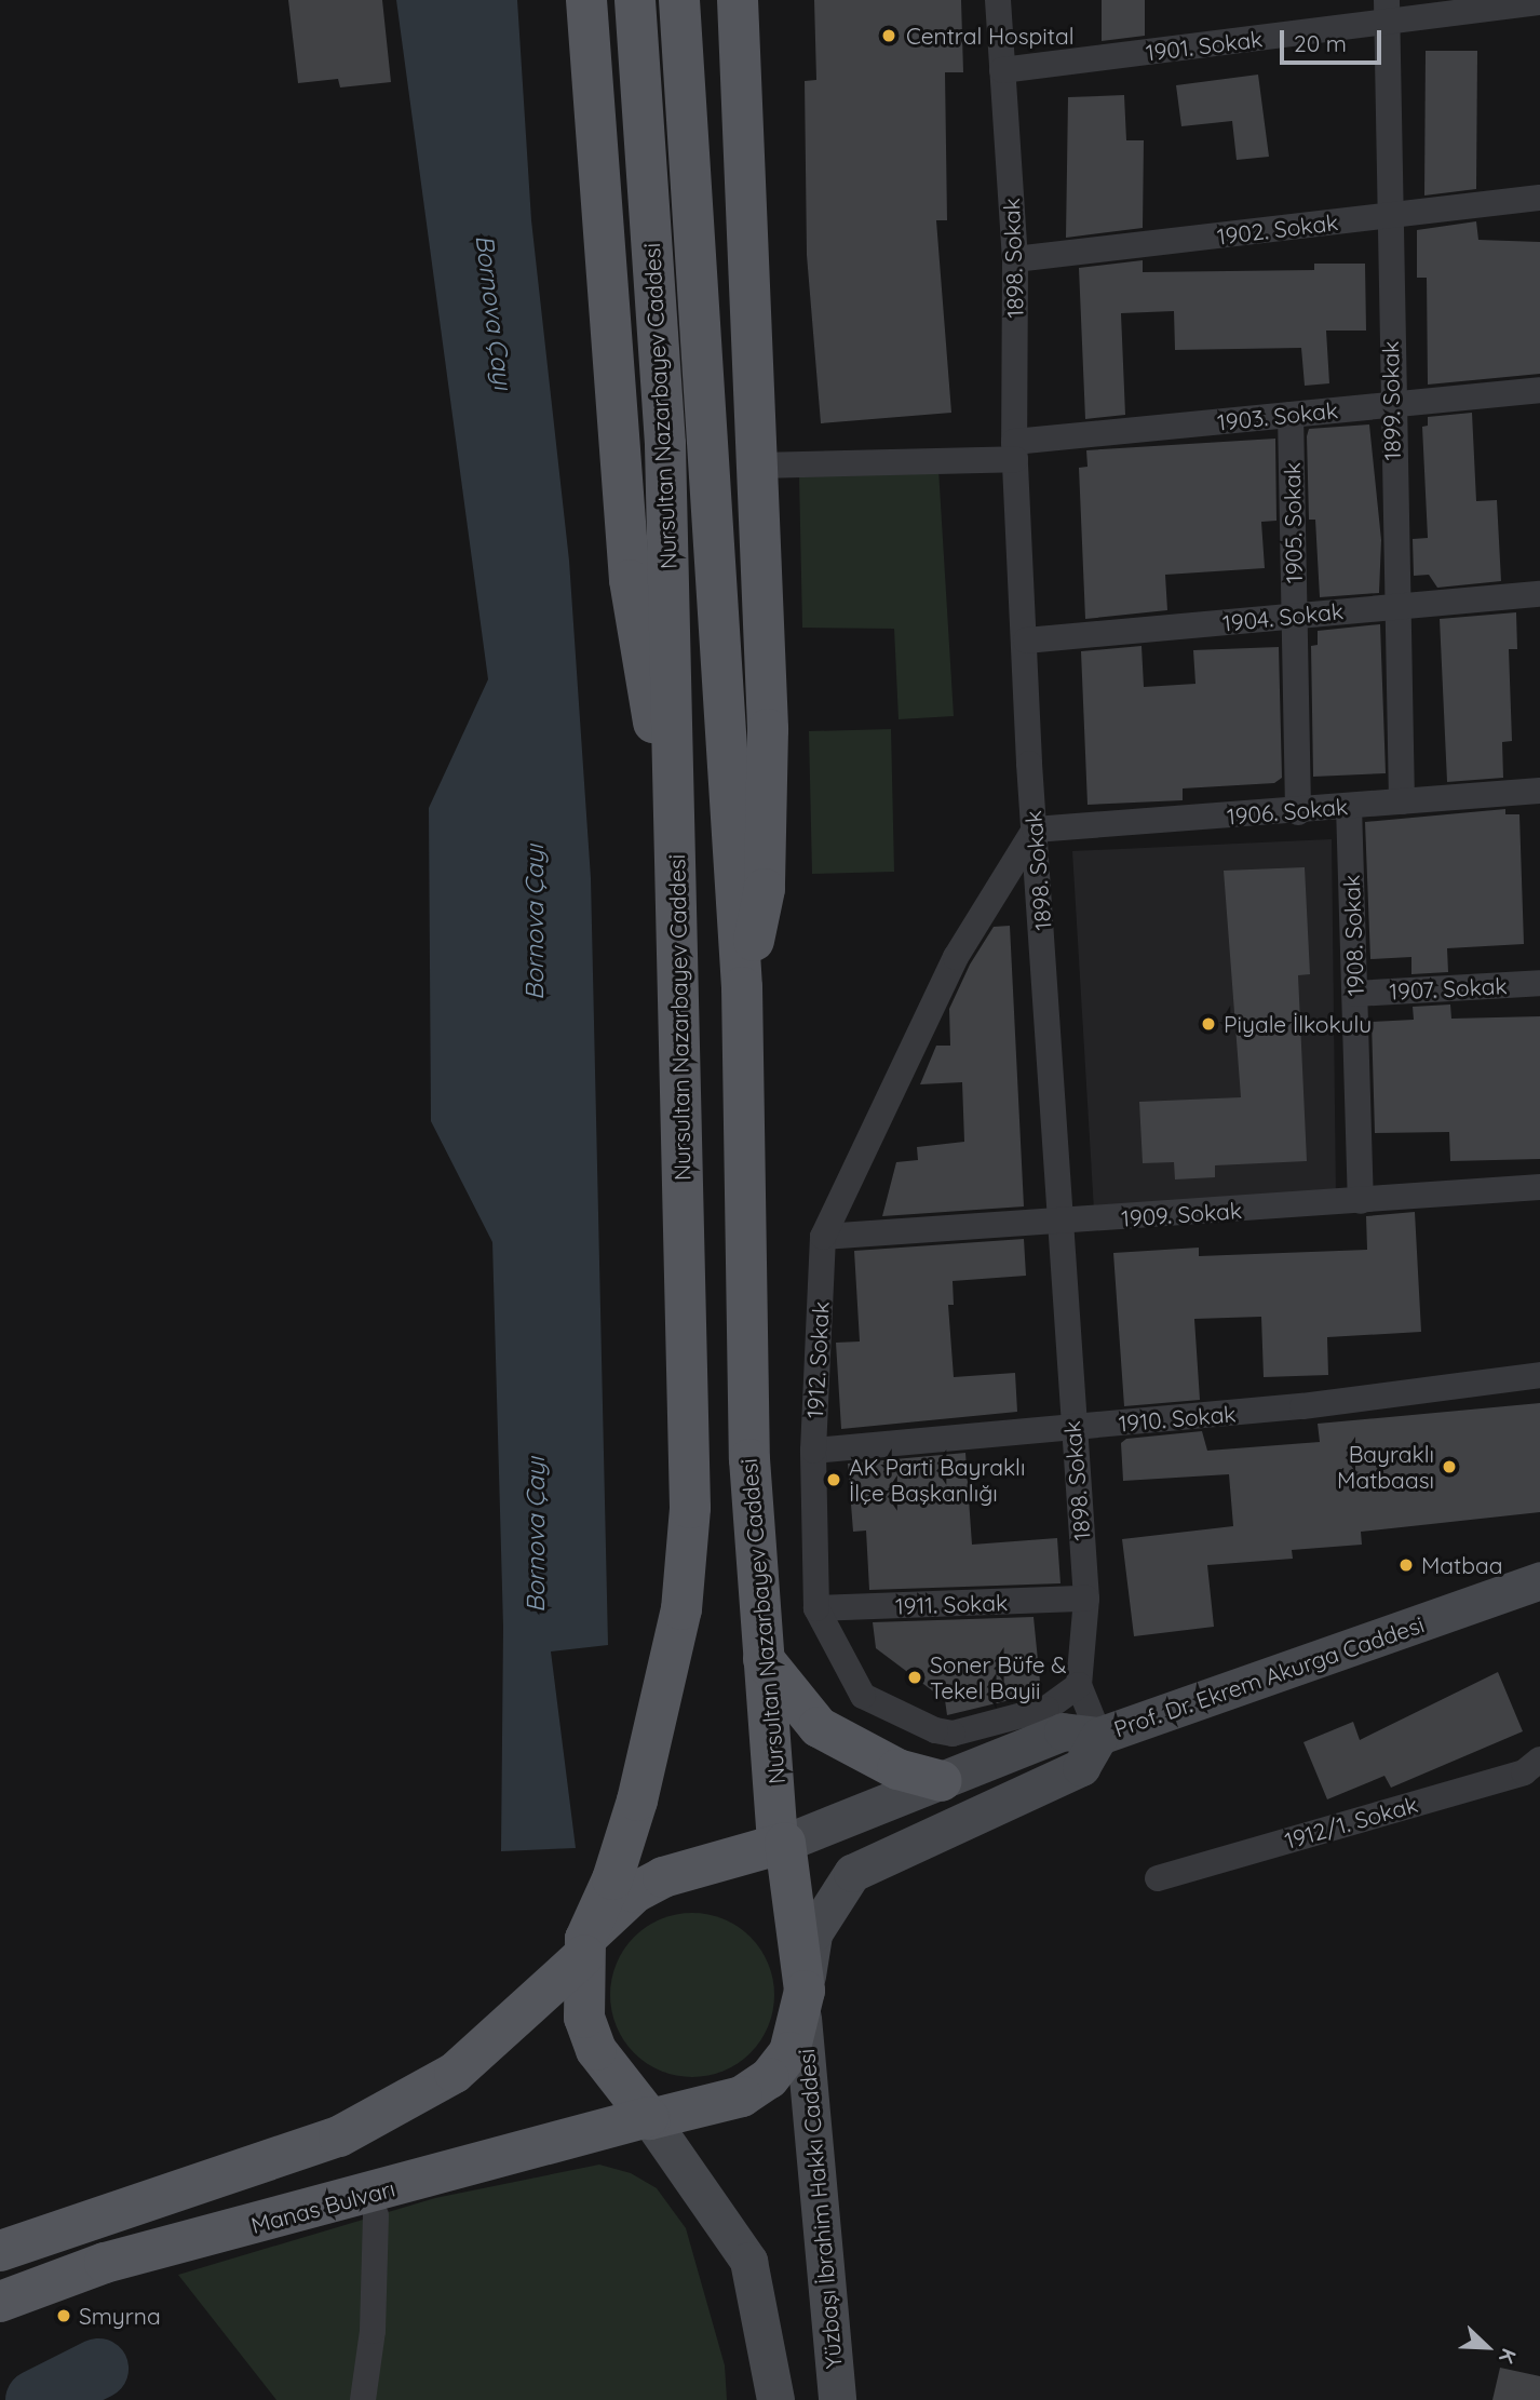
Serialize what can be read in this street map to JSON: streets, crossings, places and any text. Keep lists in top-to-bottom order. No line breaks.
{"streets":{"main road":["Nursultan Nazarbayev Caddesi","Prof. Dr. Ekrem Akurga Caddesi","Manas Bulvarı","Yüzbaşı İbrahim Hakkı Caddesi"],"street":["1901. Sokak","1902. Sokak","1898. Sokak","1899. Sokak","1903. Sokak","1905. Sokak","1904. Sokak","1906. Sokak","1908. Sokak","1907. Sokak","1909. Sokak","1912. Sokak","1910. Sokak","1911. Sokak","1912/1. Sokak"]},"crossings":[["1901. Sokak","1898. Sokak"],["1901. Sokak","1899. Sokak"],["1902. Sokak","1898. Sokak"],["1902. Sokak","1899. Sokak"],["1898. Sokak","1903. Sokak"],["1898. Sokak","1904. Sokak"],["1898. Sokak","1906. Sokak"],["1898. Sokak","1909. Sokak"],["1898. Sokak","1912. Sokak"],["1898. Sokak","1910. Sokak"],["1898. Sokak","1911. Sokak"],["1898. Sokak","Prof. Dr. Ekrem Akurga Caddesi"],["1898. Sokak","Yüzbaşı İbrahim Hakkı Caddesi"],["1899. Sokak","1903. Sokak"],["1899. Sokak","1904. Sokak"],["1899. Sokak","1906. Sokak"],["Nursultan Nazarbayev Caddesi","Prof. Dr. Ekrem Akurga Caddesi"],["Nursultan Nazarbayev Caddesi","Manas Bulvarı"],["Nursultan Nazarbayev Caddesi","Yüzbaşı İbrahim Hakkı Caddesi"],["1903. Sokak","1905. Sokak"],["1905. Sokak","1904. Sokak"],["1905. Sokak","1906. Sokak"],["1906. Sokak","1908. Sokak"],["1906. Sokak","1912. Sokak"],["1908. Sokak","1907. Sokak"],["1908. Sokak","1909. Sokak"],["1909. Sokak","1912. Sokak"],["1912. Sokak","1910. Sokak"],["1912. Sokak","1911. Sokak"],["Prof. Dr. Ekrem Akurga Caddesi","Manas Bulvarı"],["Prof. Dr. Ekrem Akurga Caddesi","Yüzbaşı İbrahim Hakkı Caddesi"],["Manas Bulvarı","Yüzbaşı İbrahim Hakkı Caddesi"]],"water":["Bornova Çayı"],"places":["Central Hospital","Piyale İlkokulu","Bayraklı Matbaası","AK Parti Bayraklı İlçe Başkanlığı","Matbaa","Soner Büfe & Tekel Bayii","Smyrna"],"scale_bar":"20 m","north":"bottom right"}
